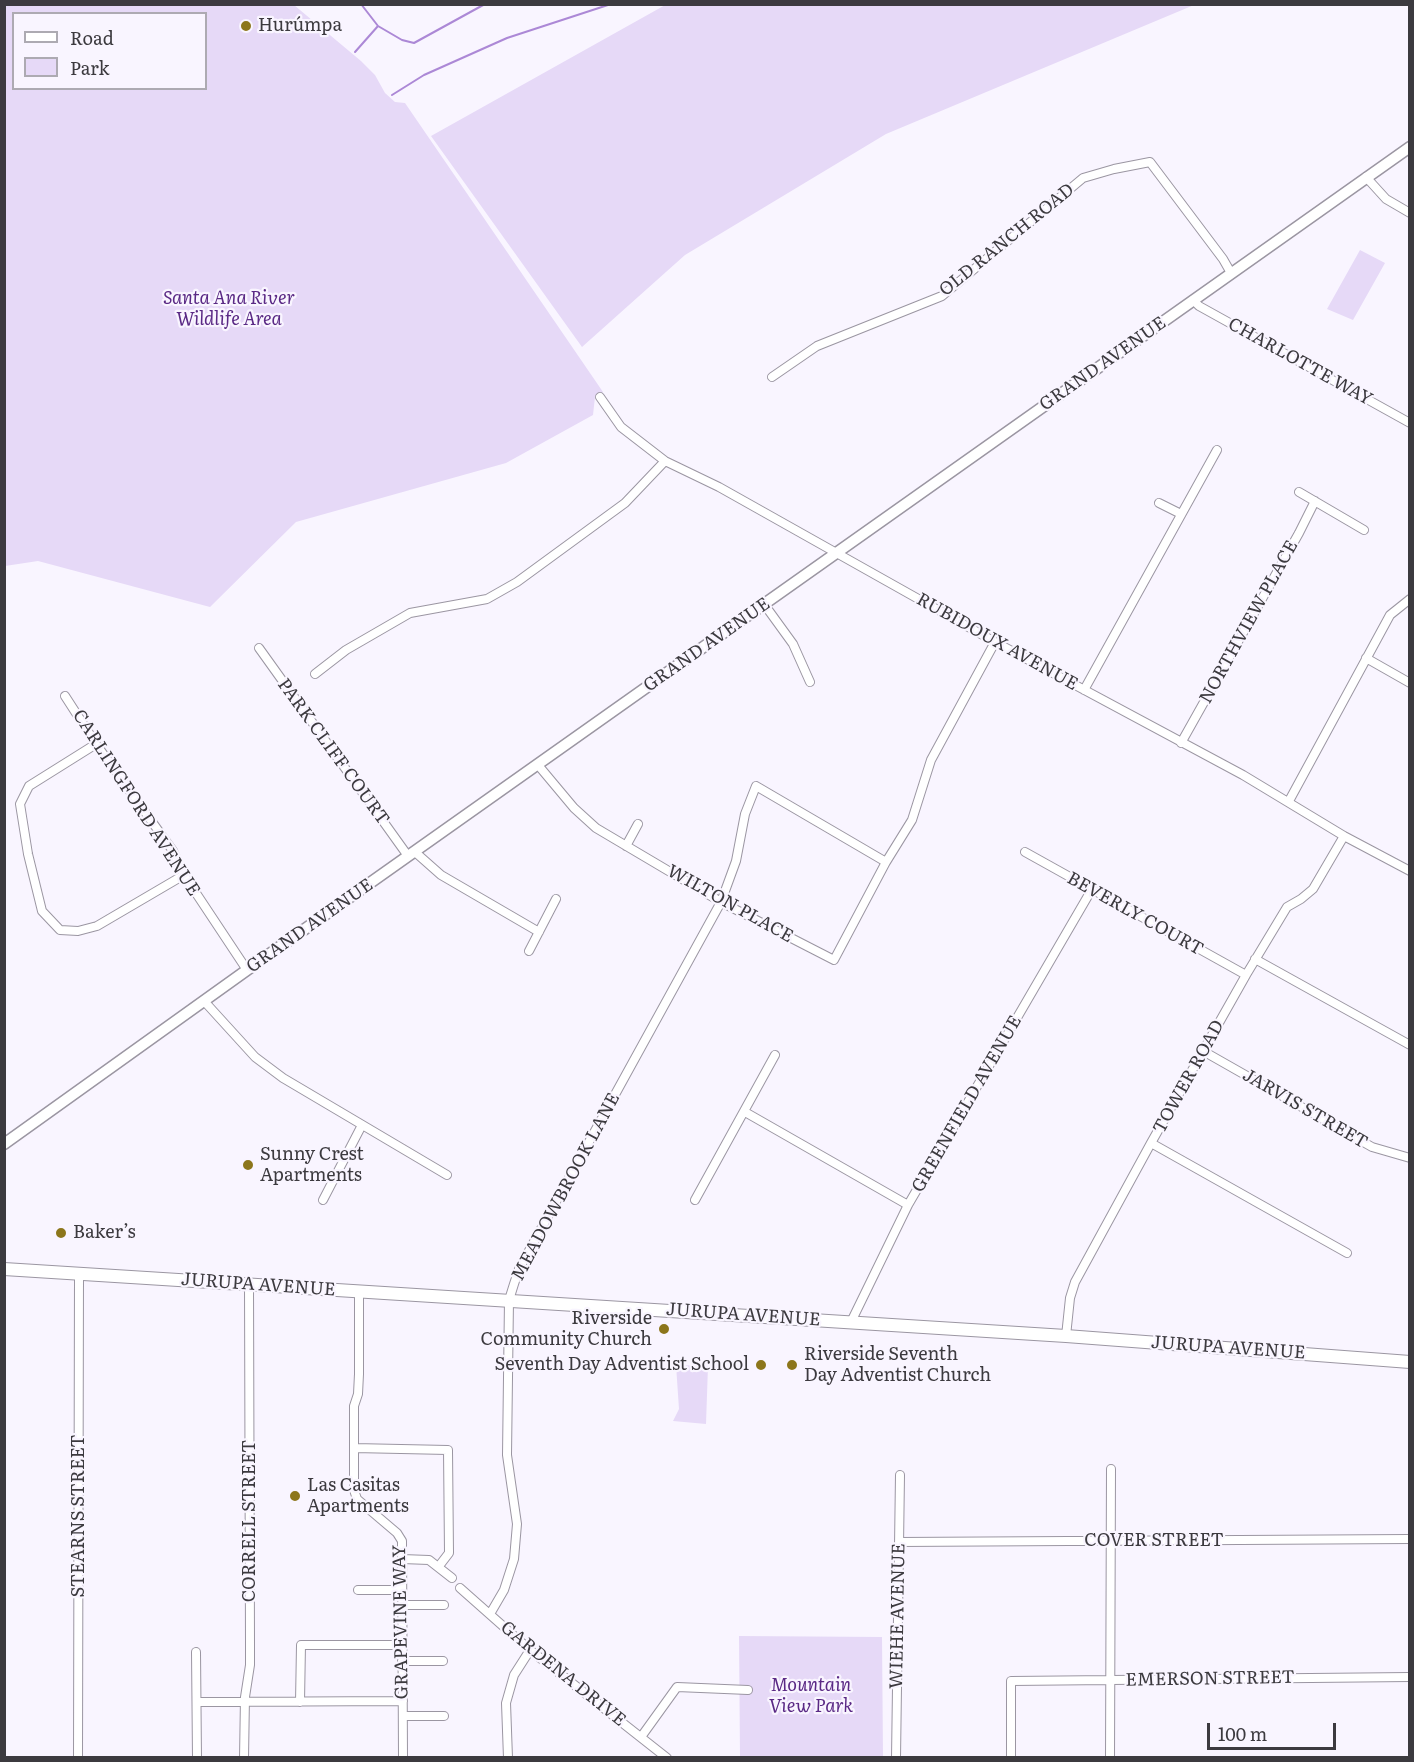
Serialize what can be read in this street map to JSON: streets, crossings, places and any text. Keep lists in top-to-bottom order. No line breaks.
{"streets":{"main road":["JURUPA AVENUE"],"street":["OLD RANCH ROAD","CHARLOTTE WAY","GRAND AVENUE","NORTHVIEW PLACE","RUBIDOUX AVENUE","PARK CLIFF COURT","CARLINGFORD AVENUE","WILTON PLACE","BEVERLY COURT","TOWER ROAD","GREENFIELD AVENUE","JARVIS STREET","MEADOWBROOK LANE","STEARNS STREET","CORRELL STREET","COVER STREET","WIEHE AVENUE","GRAPEVINE WAY","GARDENA DRIVE","EMERSON STREET"]},"crossings":[["OLD RANCH ROAD","GRAND AVENUE"],["CHARLOTTE WAY","GRAND AVENUE"],["GRAND AVENUE","RUBIDOUX AVENUE"],["GRAND AVENUE","PARK CLIFF COURT"],["GRAND AVENUE","CARLINGFORD AVENUE"],["GRAND AVENUE","WILTON PLACE"],["NORTHVIEW PLACE","RUBIDOUX AVENUE"],["RUBIDOUX AVENUE","TOWER ROAD"],["WILTON PLACE","MEADOWBROOK LANE"],["BEVERLY COURT","TOWER ROAD"],["BEVERLY COURT","GREENFIELD AVENUE"],["TOWER ROAD","JARVIS STREET"],["TOWER ROAD","JURUPA AVENUE"],["GREENFIELD AVENUE","JURUPA AVENUE"],["MEADOWBROOK LANE","JURUPA AVENUE"],["MEADOWBROOK LANE","GARDENA DRIVE"],["JURUPA AVENUE","STEARNS STREET"],["JURUPA AVENUE","CORRELL STREET"],["JURUPA AVENUE","GRAPEVINE WAY"],["COVER STREET","WIEHE AVENUE"]],"parks":["Santa Ana River Wildlife Area","Mountain View Park"],"places":["Hurúmpa","Sunny Crest Apartments","Baker’s","Riverside Community Church","Seventh Day Adventist School","Riverside Seventh Day Adventist Church","Las Casitas Apartments"],"legend":["Road","Park"],"scale_bar":"100 m"}
